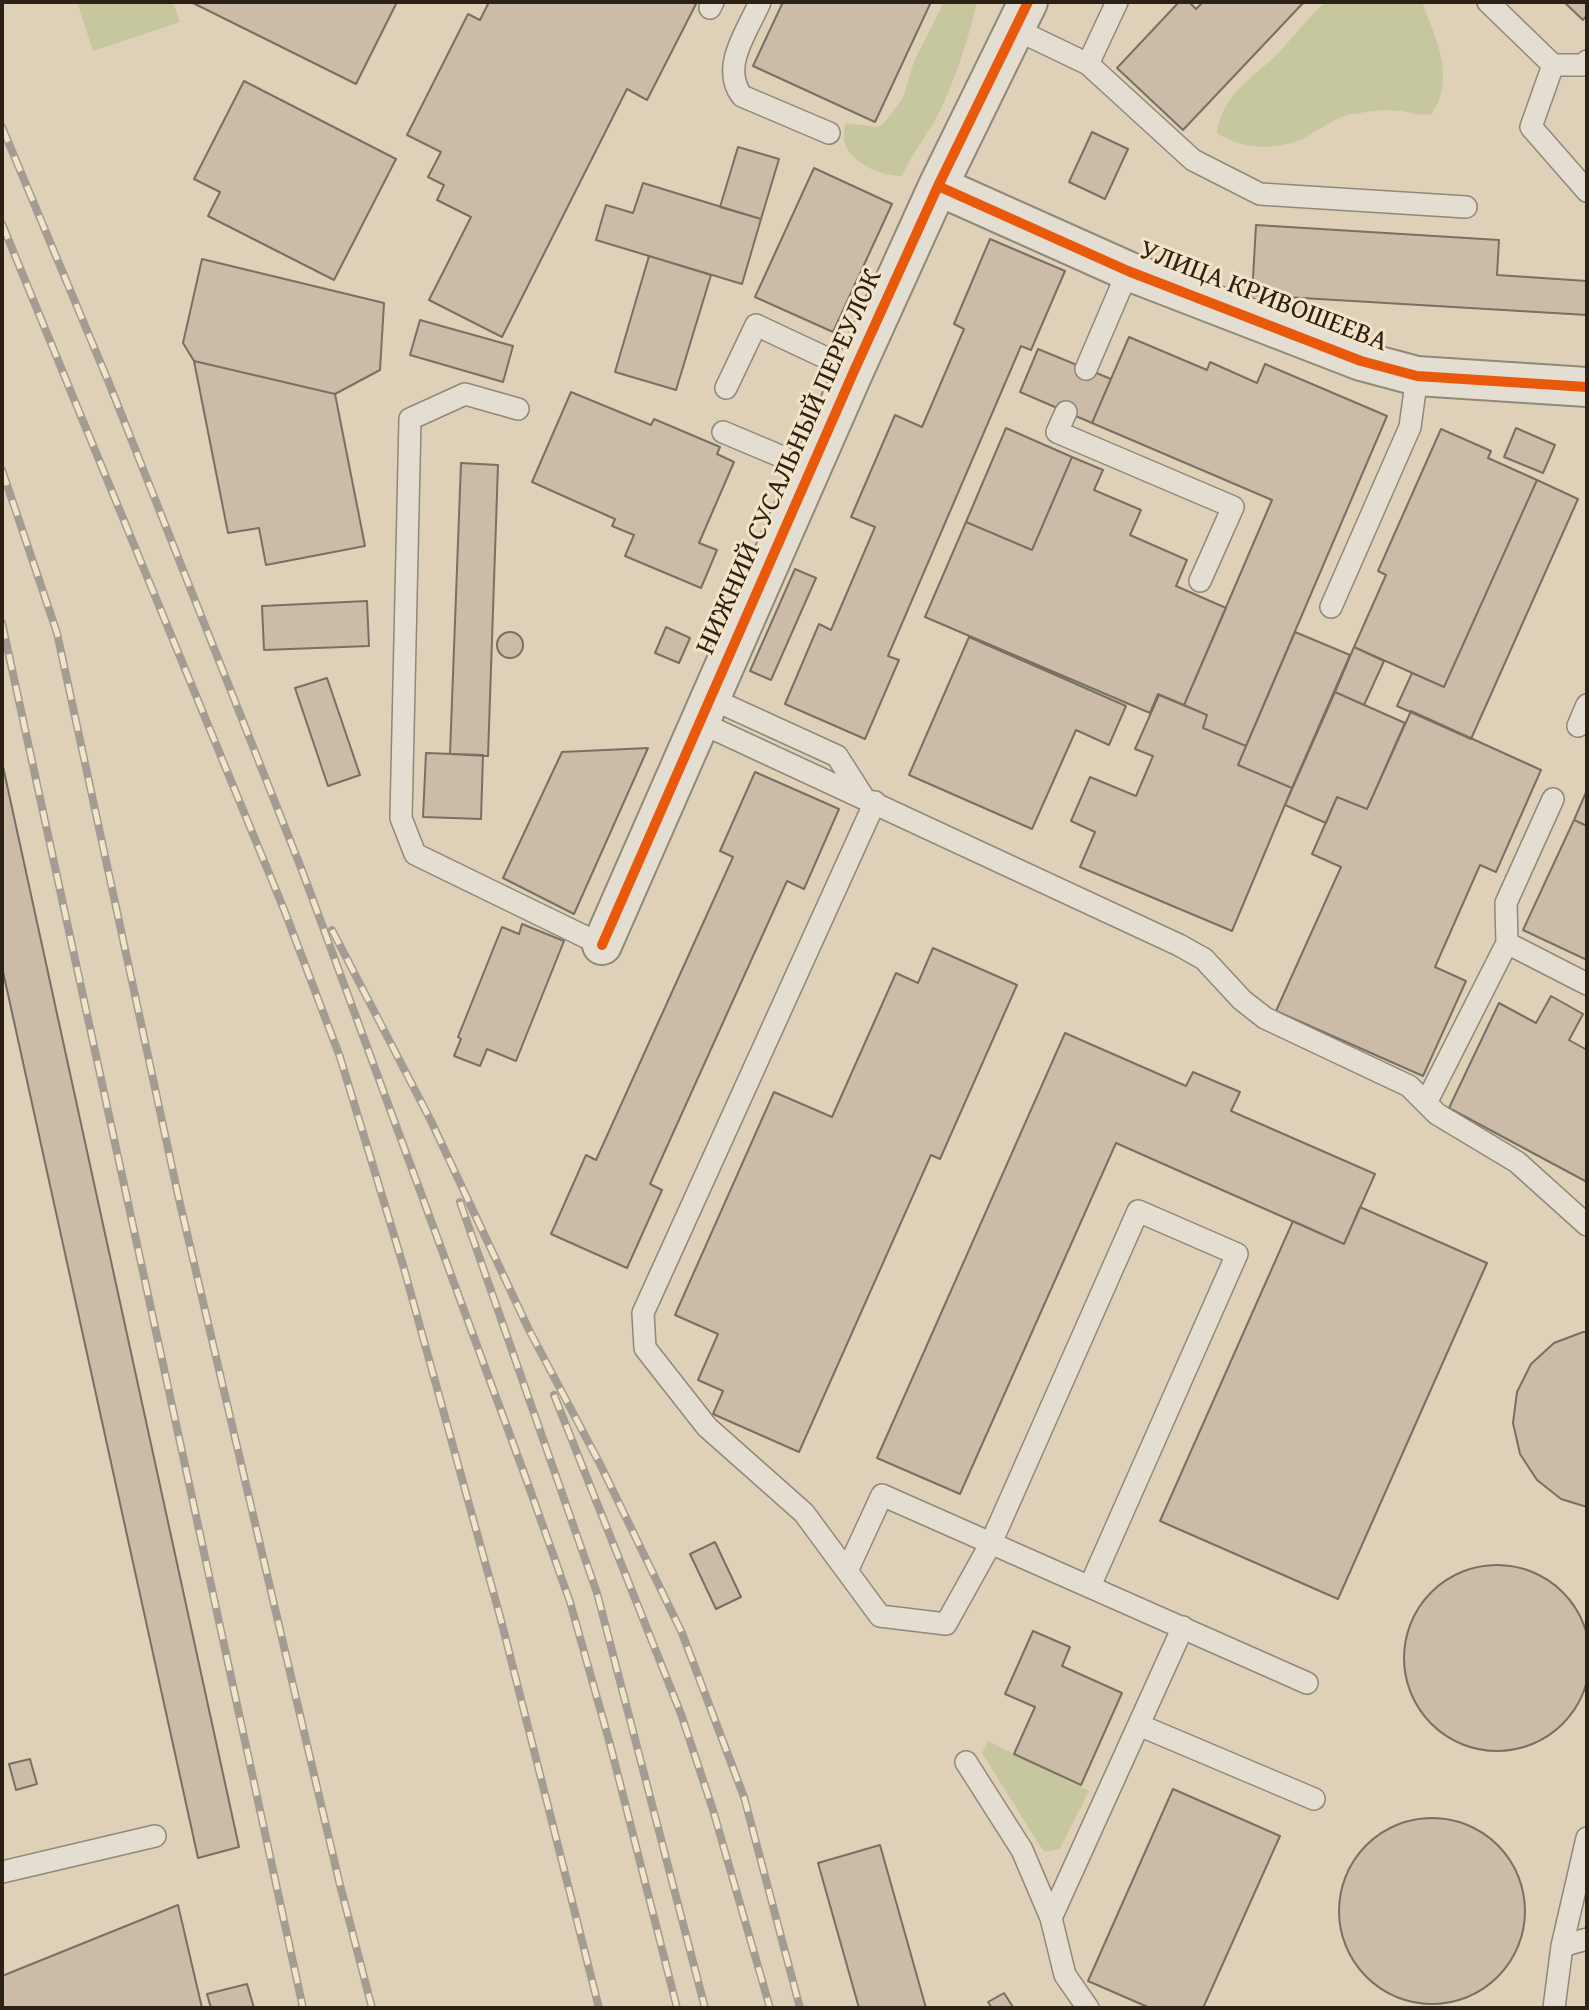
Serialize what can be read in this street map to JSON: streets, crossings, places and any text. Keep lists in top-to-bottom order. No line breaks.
{"streets":{"street":["УЛИЦА КРИВОШЕЕВА","НИЖНИЙ СУСАЛЬНЫЙ ПЕРЕУЛОК"]},"crossings":[["УЛИЦА КРИВОШЕЕВА","НИЖНИЙ СУСАЛЬНЫЙ ПЕРЕУЛОК"]]}
